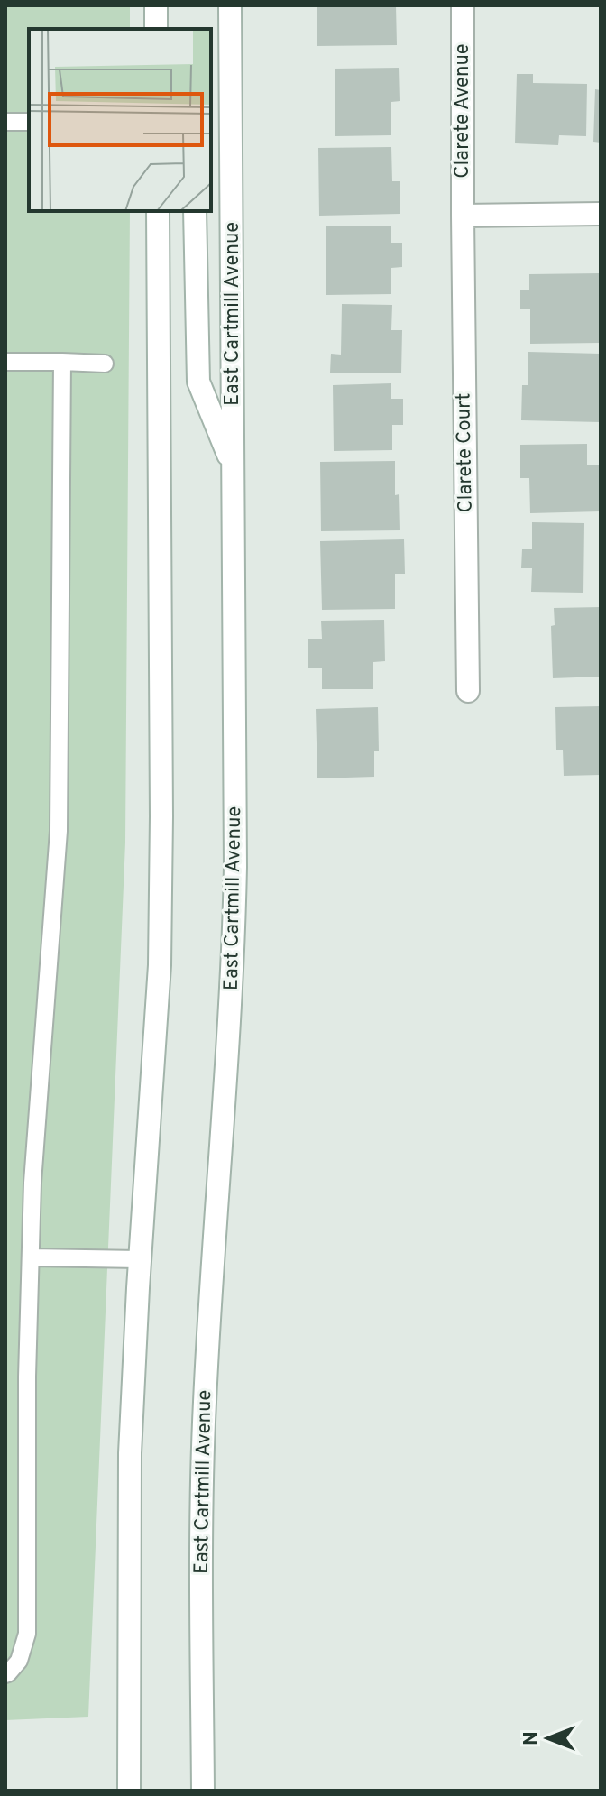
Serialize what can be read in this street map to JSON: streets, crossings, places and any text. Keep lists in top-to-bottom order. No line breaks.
{"streets":{"main road":["Clarete Avenue","East Cartmill Avenue","Clarete Court"]},"crossings":[["Clarete Avenue","Clarete Court"]],"north":"left"}
